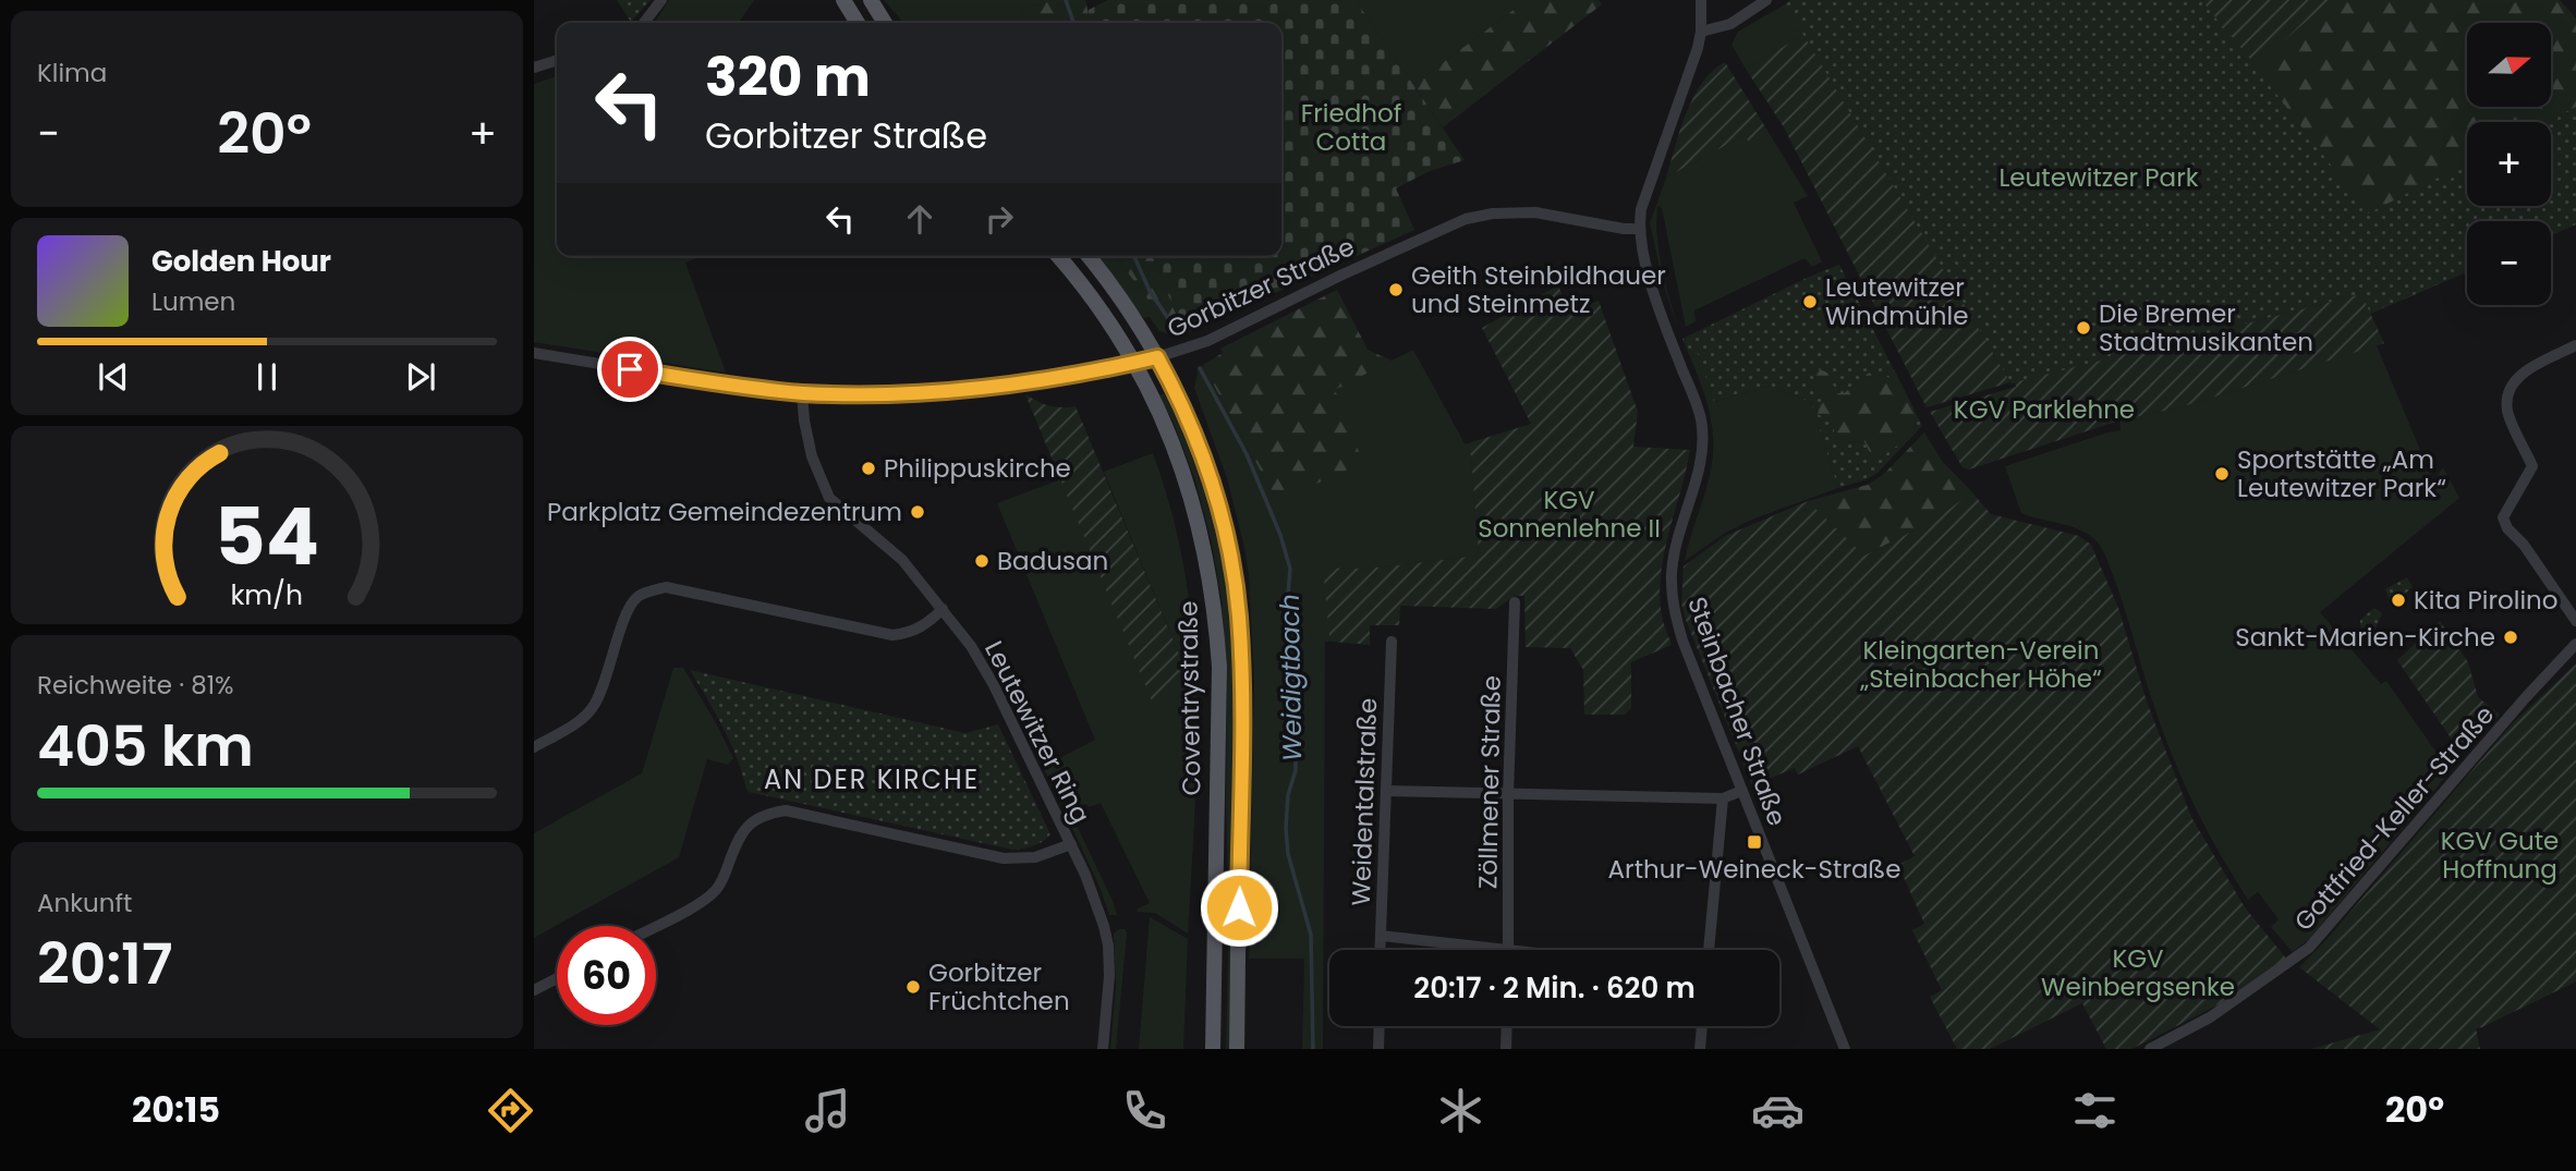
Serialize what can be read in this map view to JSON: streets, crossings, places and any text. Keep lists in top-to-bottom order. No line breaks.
{"streets":{"main road":["Coventrystraße"],"street":["Gorbitzer Straße","Steinbacher Straße","Leutewitzer Ring","Zöllmener Straße","Weidentalstraße","Gottfried-Keller-Straße"]},"crossings":[["Gorbitzer Straße","Coventrystraße"],["Gorbitzer Straße","Steinbacher Straße"],["Gorbitzer Straße","Leutewitzer Ring"]],"districts":["AN DER KIRCHE"],"water":["Weidigtbach"],"parks":["Friedhof Cotta","Leutewitzer Park","KGV Parklehne","KGV Sonnenlehne II","Kleingarten-Verein „Steinbacher Höhe“","KGV Gute Hoffnung","KGV Weinbergsenke"],"places":{"other":["Geith Steinbildhauer und Steinmetz","Leutewitzer Windmühle","Die Bremer Stadtmusikanten","Philippuskirche","Sportstätte „Am Leutewitzer Park“","Parkplatz Gemeindezentrum","Badusan","Kita Pirolino","Sankt-Marien-Kirche","Gorbitzer Früchtchen"],"transit":["Arthur-Weineck-Straße"]},"north":"right","page":{"tile":["Klima",["Reichweite · 81%","405 km"],["Ankunft","20:17"]],"map_buttons":["+","−"],"turn":["320 m","Gorbitzer Straße"],"heat":["−","20°","+"],"song":["Golden Hour","Lumen"],"limit":"60","trip":"20:17 · 2 Min. · 620 m","tabs":["20:15","20°"],"gauge":["54","km/h"]}}
